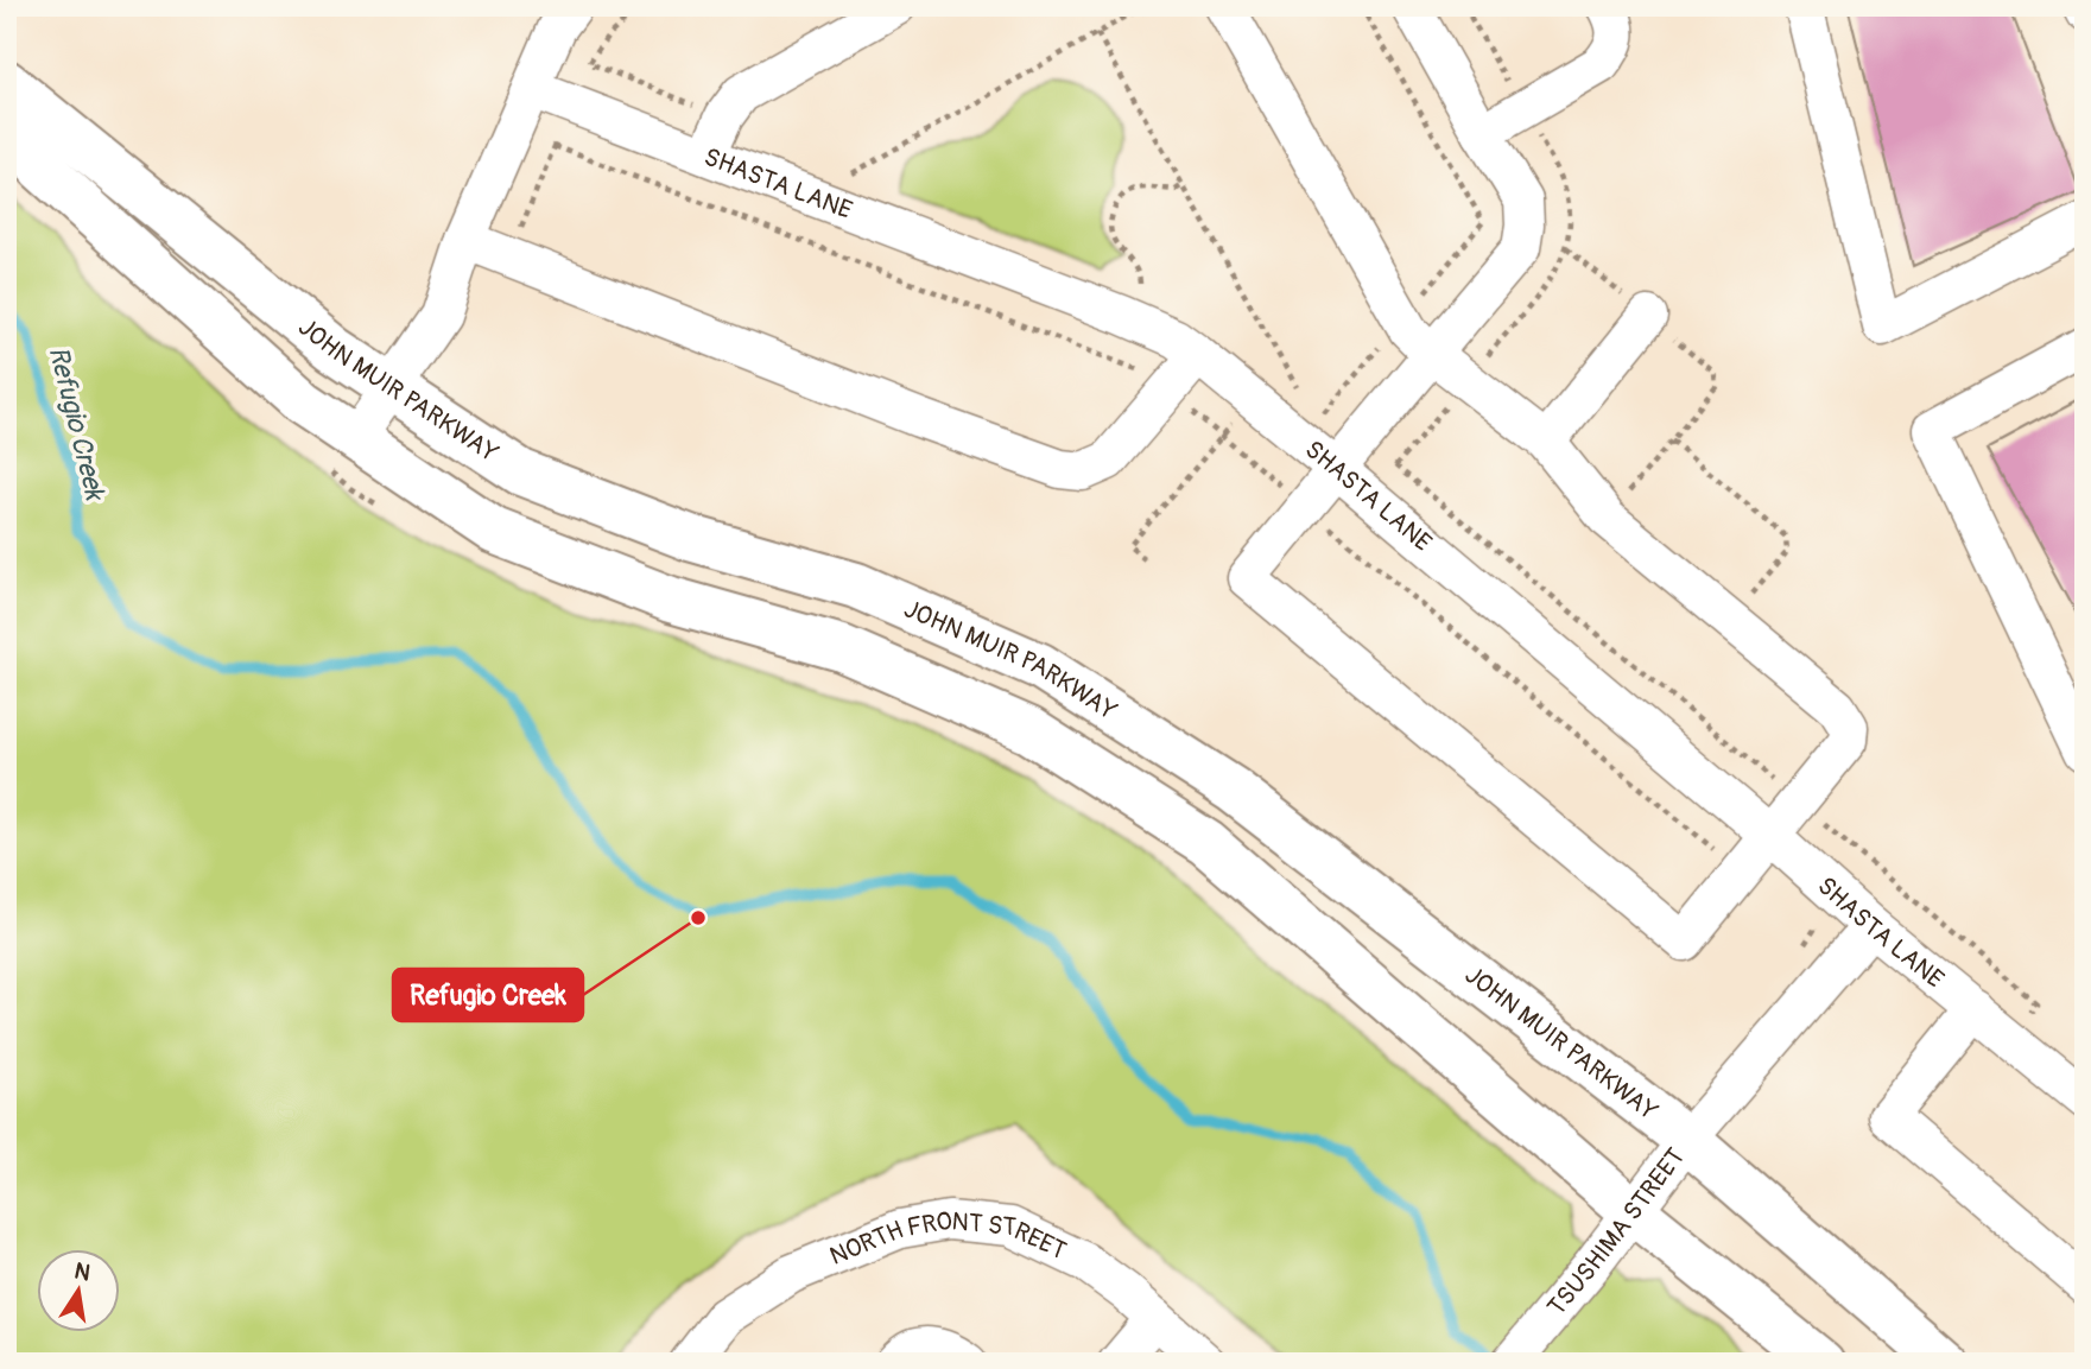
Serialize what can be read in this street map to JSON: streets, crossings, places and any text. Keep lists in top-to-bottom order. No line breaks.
{"streets":{"main road":["JOHN MUIR PARKWAY"],"street":["SHASTA LANE","TSUSHIMA STREET","NORTH FRONT STREET"]},"crossings":[["SHASTA LANE","TSUSHIMA STREET"],["JOHN MUIR PARKWAY","TSUSHIMA STREET"]],"water":["Refugio Creek"],"places":["Refugio Creek"],"north":"top"}
